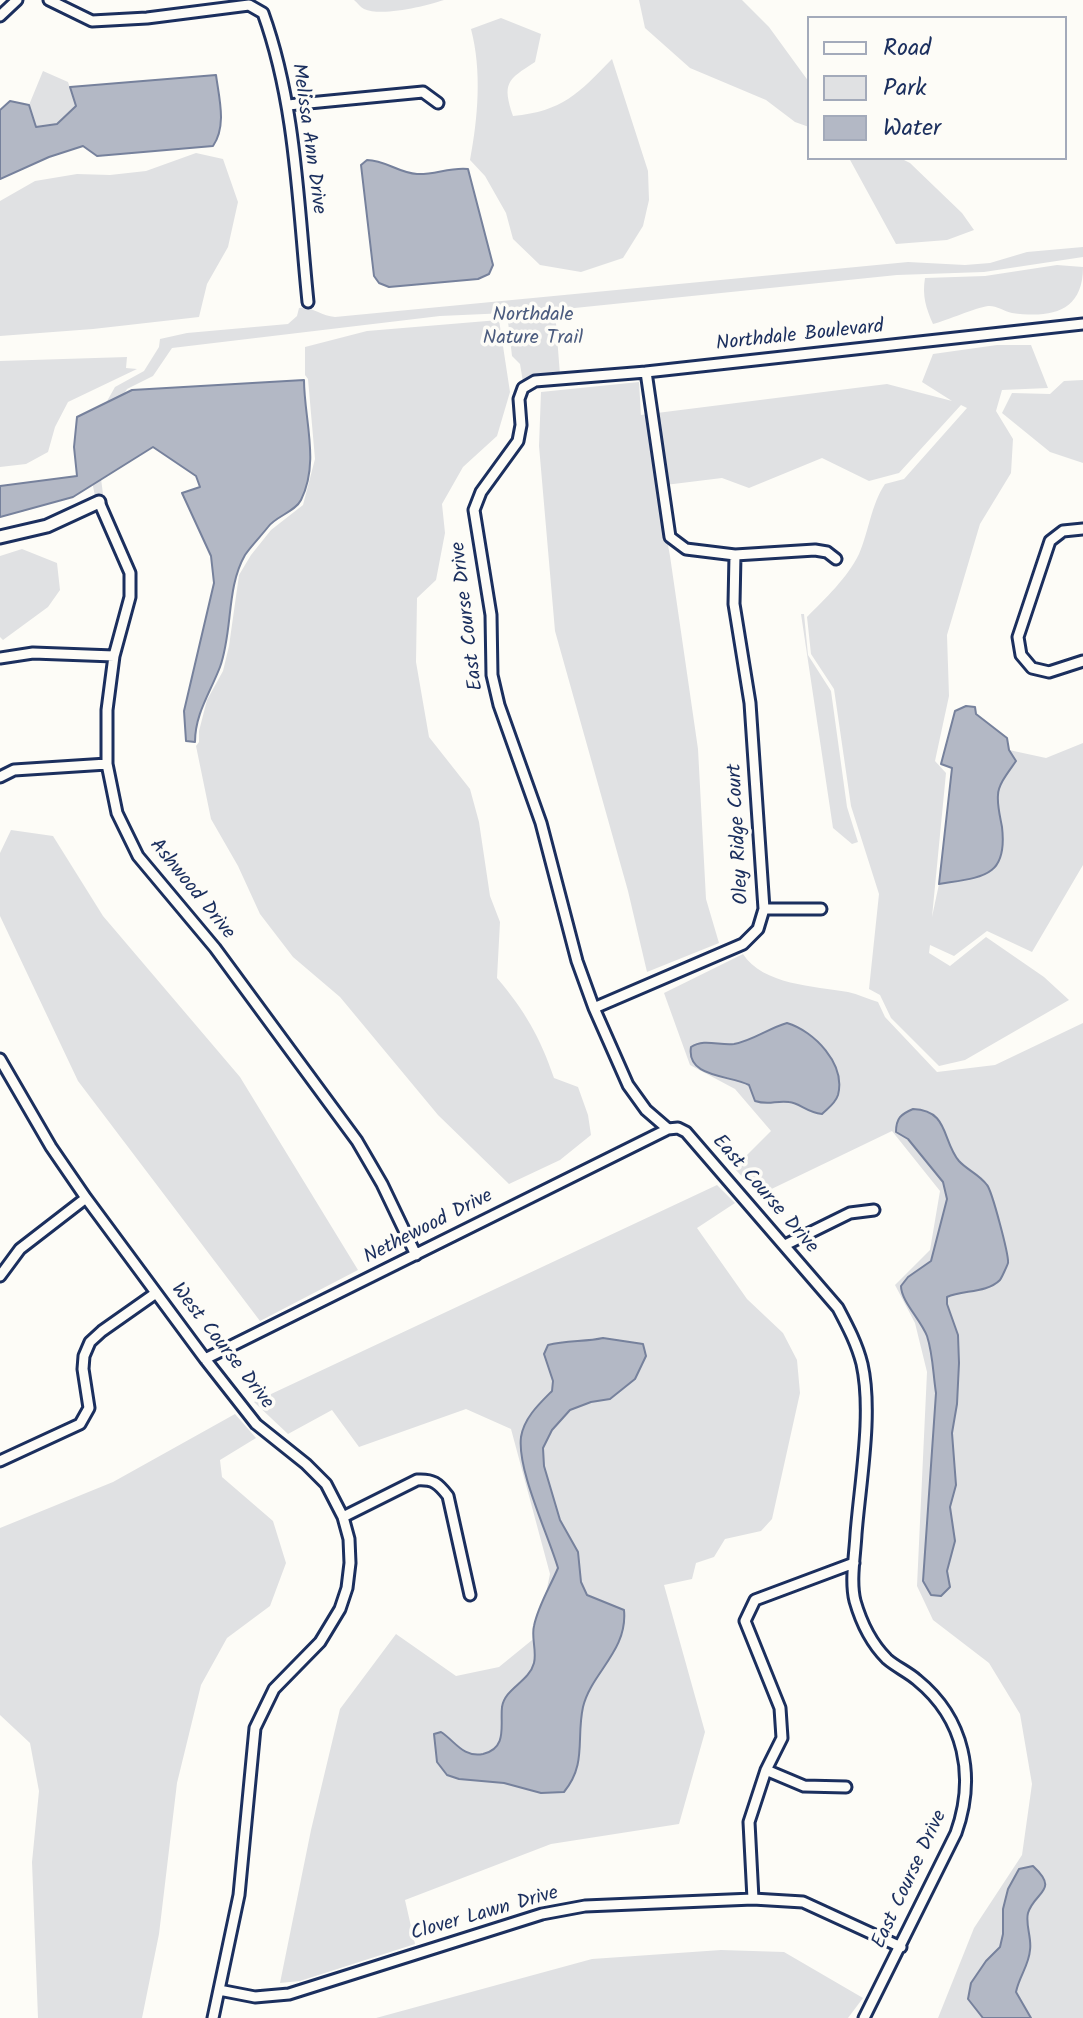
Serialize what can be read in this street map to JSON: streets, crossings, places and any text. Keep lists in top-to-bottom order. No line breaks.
{"streets":{"street":["Melissa Ann Drive","Northdale Boulevard","East Course Drive","Oley Ridge Court","Ashwood Drive","Nethewood Drive","West Course Drive","Clover Lawn Drive"]},"crossings":[["Northdale Boulevard","East Course Drive"],["East Course Drive","Oley Ridge Court"],["East Course Drive","Nethewood Drive"],["East Course Drive","Clover Lawn Drive"],["Ashwood Drive","Nethewood Drive"],["Nethewood Drive","West Course Drive"],["West Course Drive","Clover Lawn Drive"]],"parks":["Northdale Nature Trail"],"legend":["Road","Park","Water"]}
